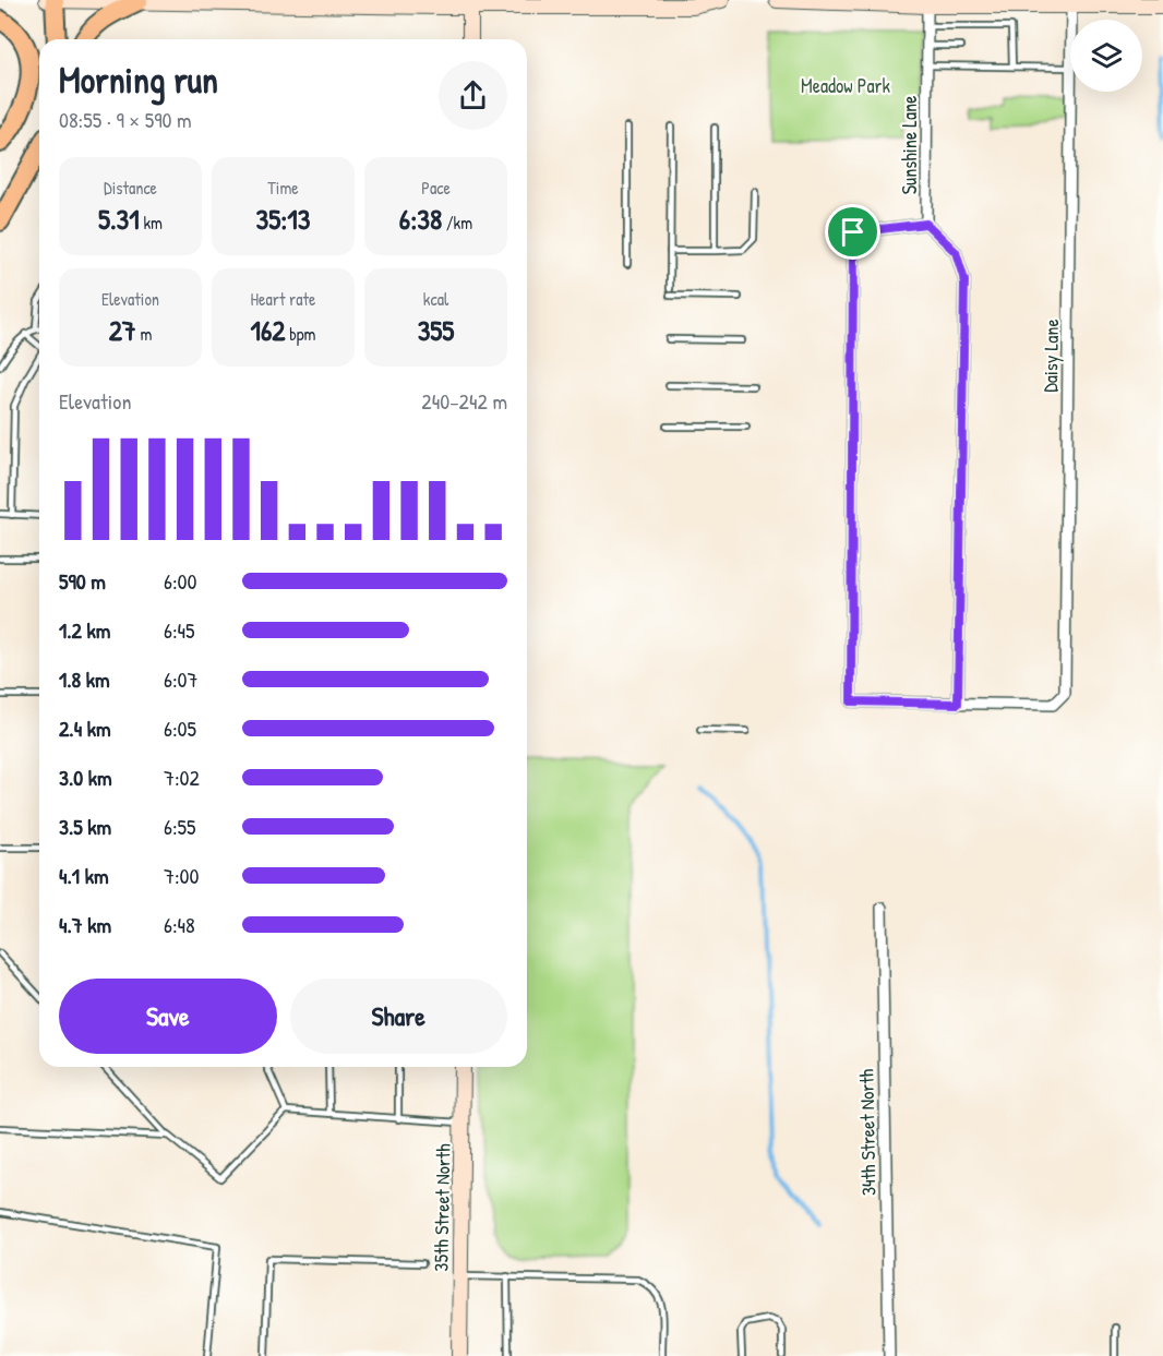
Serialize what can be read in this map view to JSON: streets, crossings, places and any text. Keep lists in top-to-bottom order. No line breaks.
{"streets":{"main road":["35th Street North"],"street":["Sunshine Lane","Daisy Lane","34th Street North"]},"parks":["Meadow Park"],"page":{"heading":["Morning run","08:55 · 9 × 590 m"],"stats":[["Distance","5.31 km"],["Time","35:13"],["Pace","6:38 /km"],["Elevation","27 m"],["Heart rate","162 bpm"],["kcal","355"]],"chart":["Elevation","240–242 m"],"list":[{"name":"590 m","note":"6:00"},{"name":"1.2 km","note":"6:45"},{"name":"1.8 km","note":"6:07"},{"name":"2.4 km","note":"6:05"},{"name":"3.0 km","note":"7:02"},{"name":"3.5 km","note":"6:55"},{"name":"4.1 km","note":"7:00"},{"name":"4.7 km","note":"6:48"}],"buttons":["Save","Share"]}}
